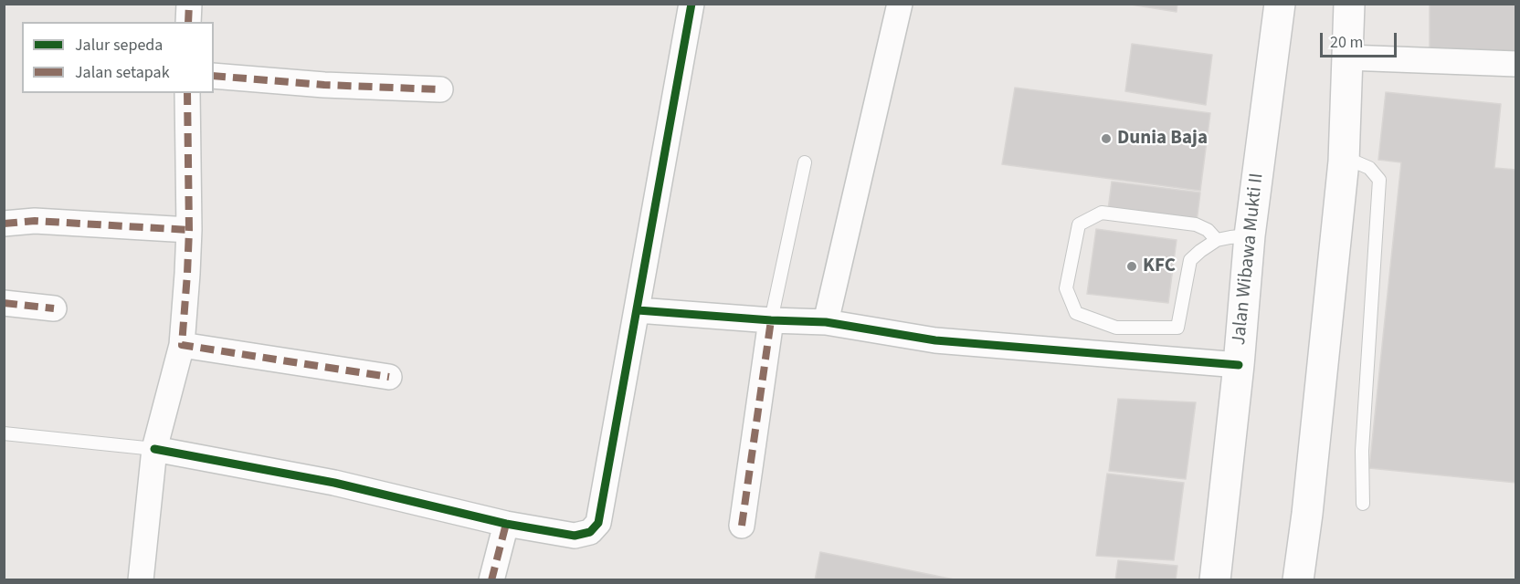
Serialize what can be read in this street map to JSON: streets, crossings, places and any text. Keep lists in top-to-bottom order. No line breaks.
{"streets":{"main road":["Jalan Wibawa Mukti II"]},"places":["Dunia Baja","KFC"],"legend":["Jalur sepeda","Jalan setapak"],"scale_bar":"20 m"}
